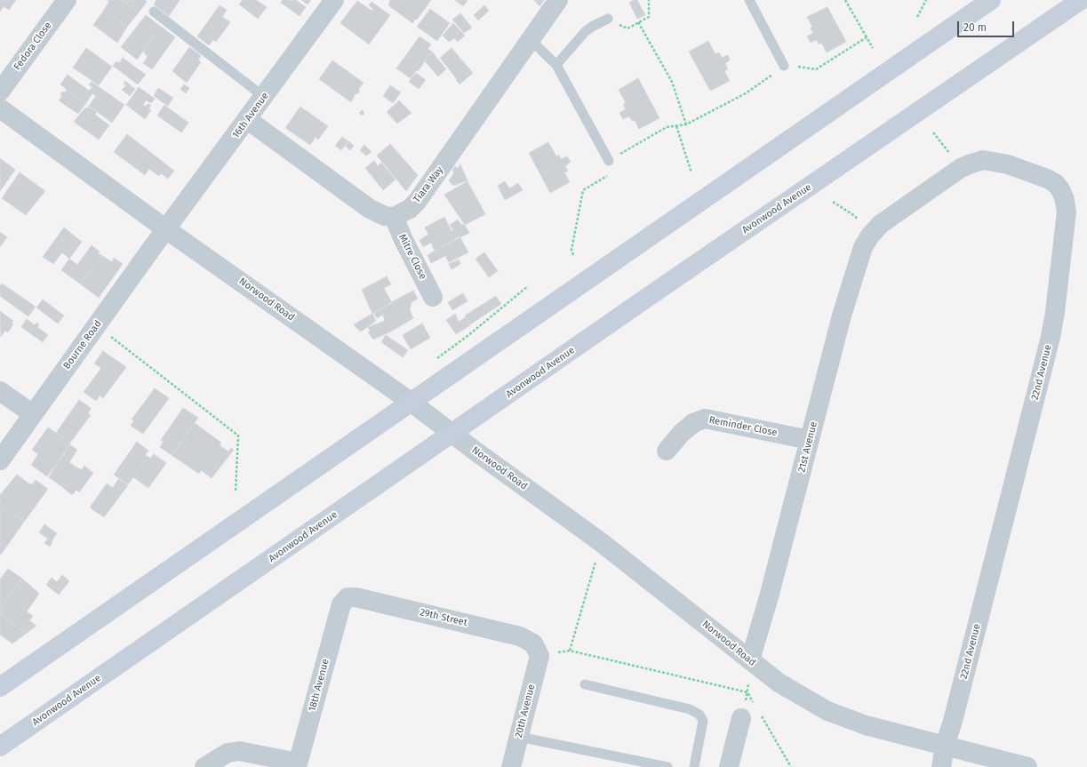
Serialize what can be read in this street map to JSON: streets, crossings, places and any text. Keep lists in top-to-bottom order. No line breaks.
{"streets":{"main road":["Avonwood Avenue"],"street":["Fedora Close","16th Avenue","Tiara Way","Mitre Close","Norwood Road","Bourne Road","22nd Avenue","Reminder Close","21st Avenue","29th Street","18th Avenue","20th Avenue"]},"crossings":[["16th Avenue","Norwood Road"],["16th Avenue","Bourne Road"],["Tiara Way","Mitre Close"],["Avonwood Avenue","Norwood Road"],["Norwood Road","Bourne Road"],["Norwood Road","22nd Avenue"],["Norwood Road","21st Avenue"],["22nd Avenue","21st Avenue"],["Reminder Close","21st Avenue"],["29th Street","18th Avenue"],["29th Street","20th Avenue"]],"scale_bar":"20 m"}
